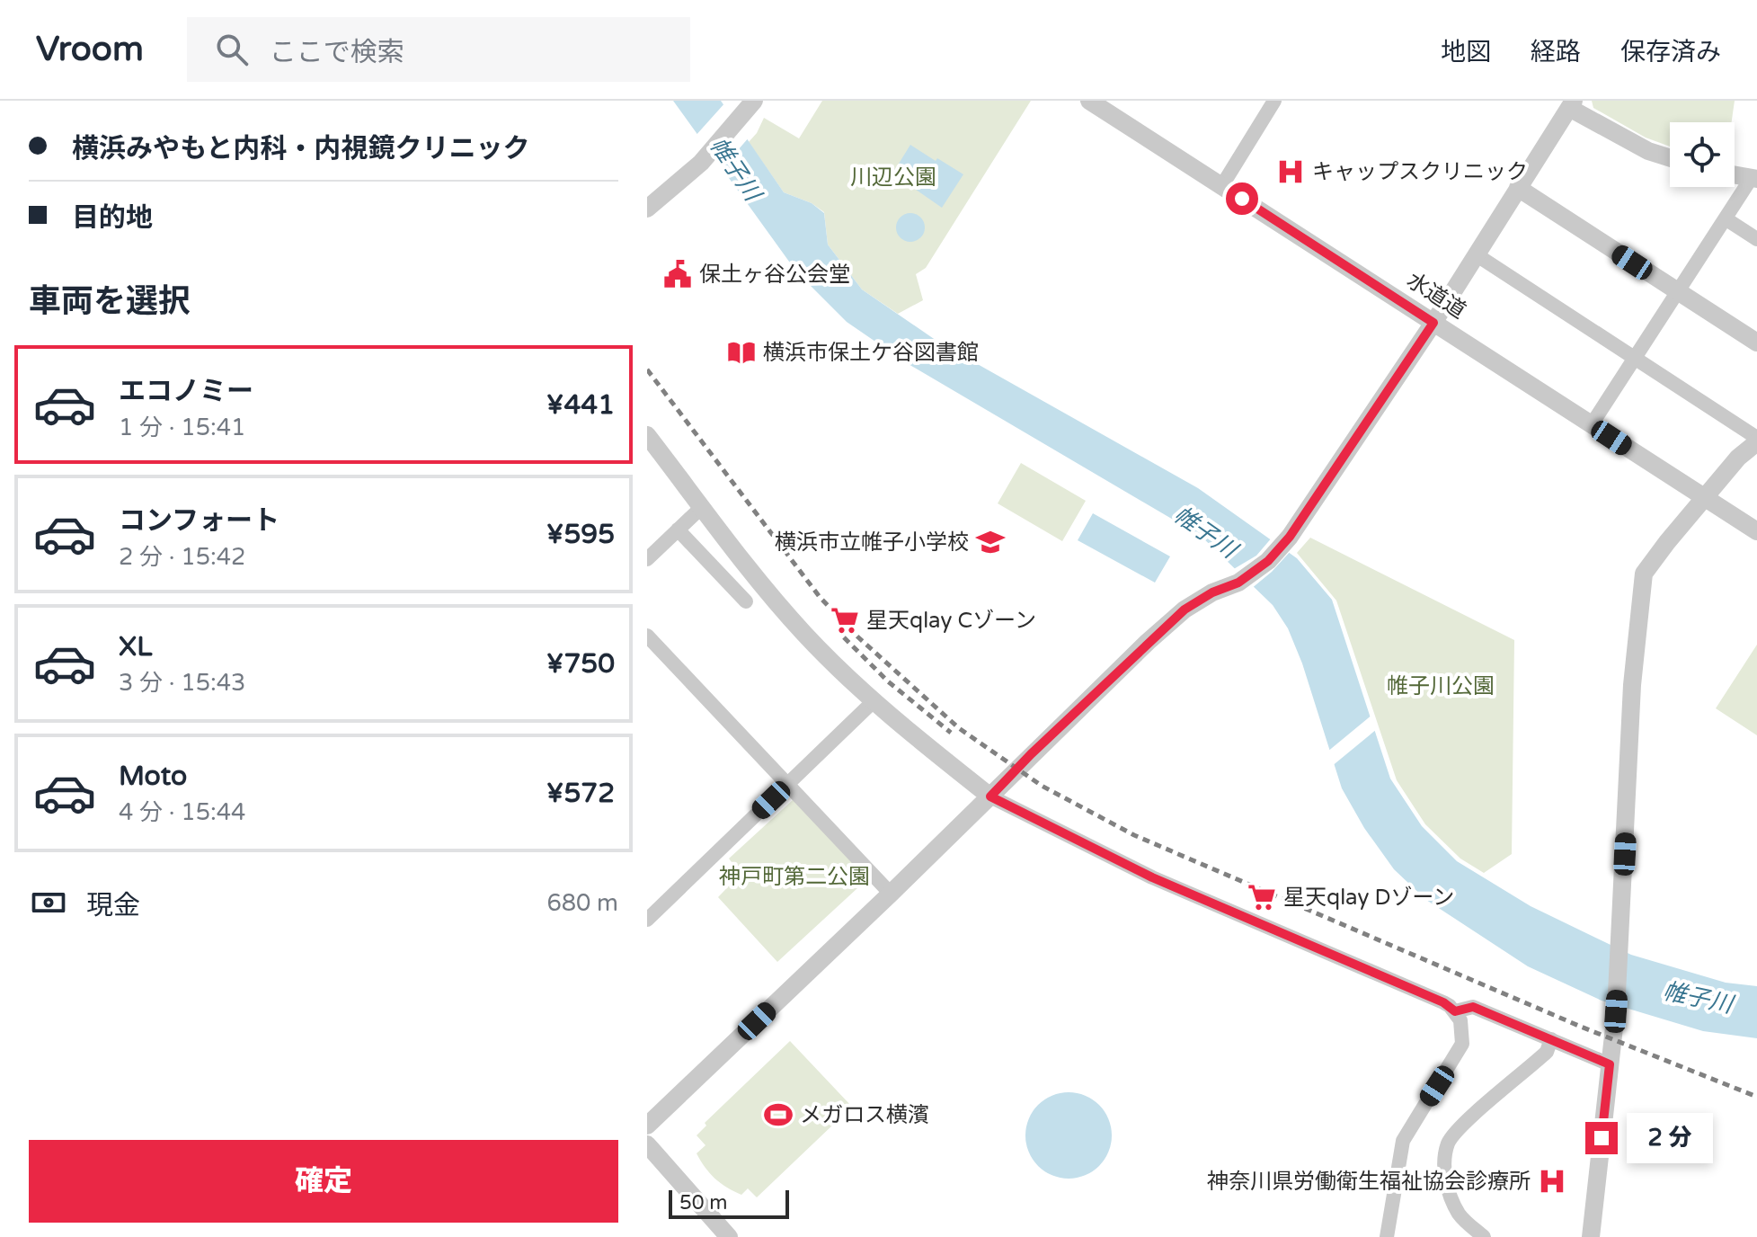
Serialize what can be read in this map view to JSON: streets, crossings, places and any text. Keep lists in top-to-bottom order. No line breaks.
{"streets":{"street":["水道道"]},"water":["帷子川"],"parks":["川辺公園","帷子川公園","神戸町第二公園"],"places":{"hospital":["キャップスクリニック","神奈川県労働衛生福祉協会診療所"],"public building":["保土ヶ谷公会堂"],"library":["横浜市保土ケ谷図書館"],"school or university":["横浜市立帷子小学校"],"supermarket":["星天qlay Cゾーン","星天qlay Dゾーン"],"sports":["メガロス横濱"]},"scale_bar":"50 m","page":{"header":"Vroom","search":"ここで検索","nav":["地図","経路","保存済み"],"banner":["横浜みやもと内科・内視鏡クリニック","目的地"],"heading":"車両を選択","list":[{"name":"エコノミー","note":"1 分 · 15:41","value":"¥441"},{"name":"コンフォート","note":"2 分 · 15:42","value":"¥595"},{"name":"XL","note":"3 分 · 15:43","value":"¥750"},{"name":"Moto","note":"4 分 · 15:44","value":"¥572"}],"pay":["現金","680 m"],"bubble":"2 分","buttons":"確定","scale":"50 m"}}
